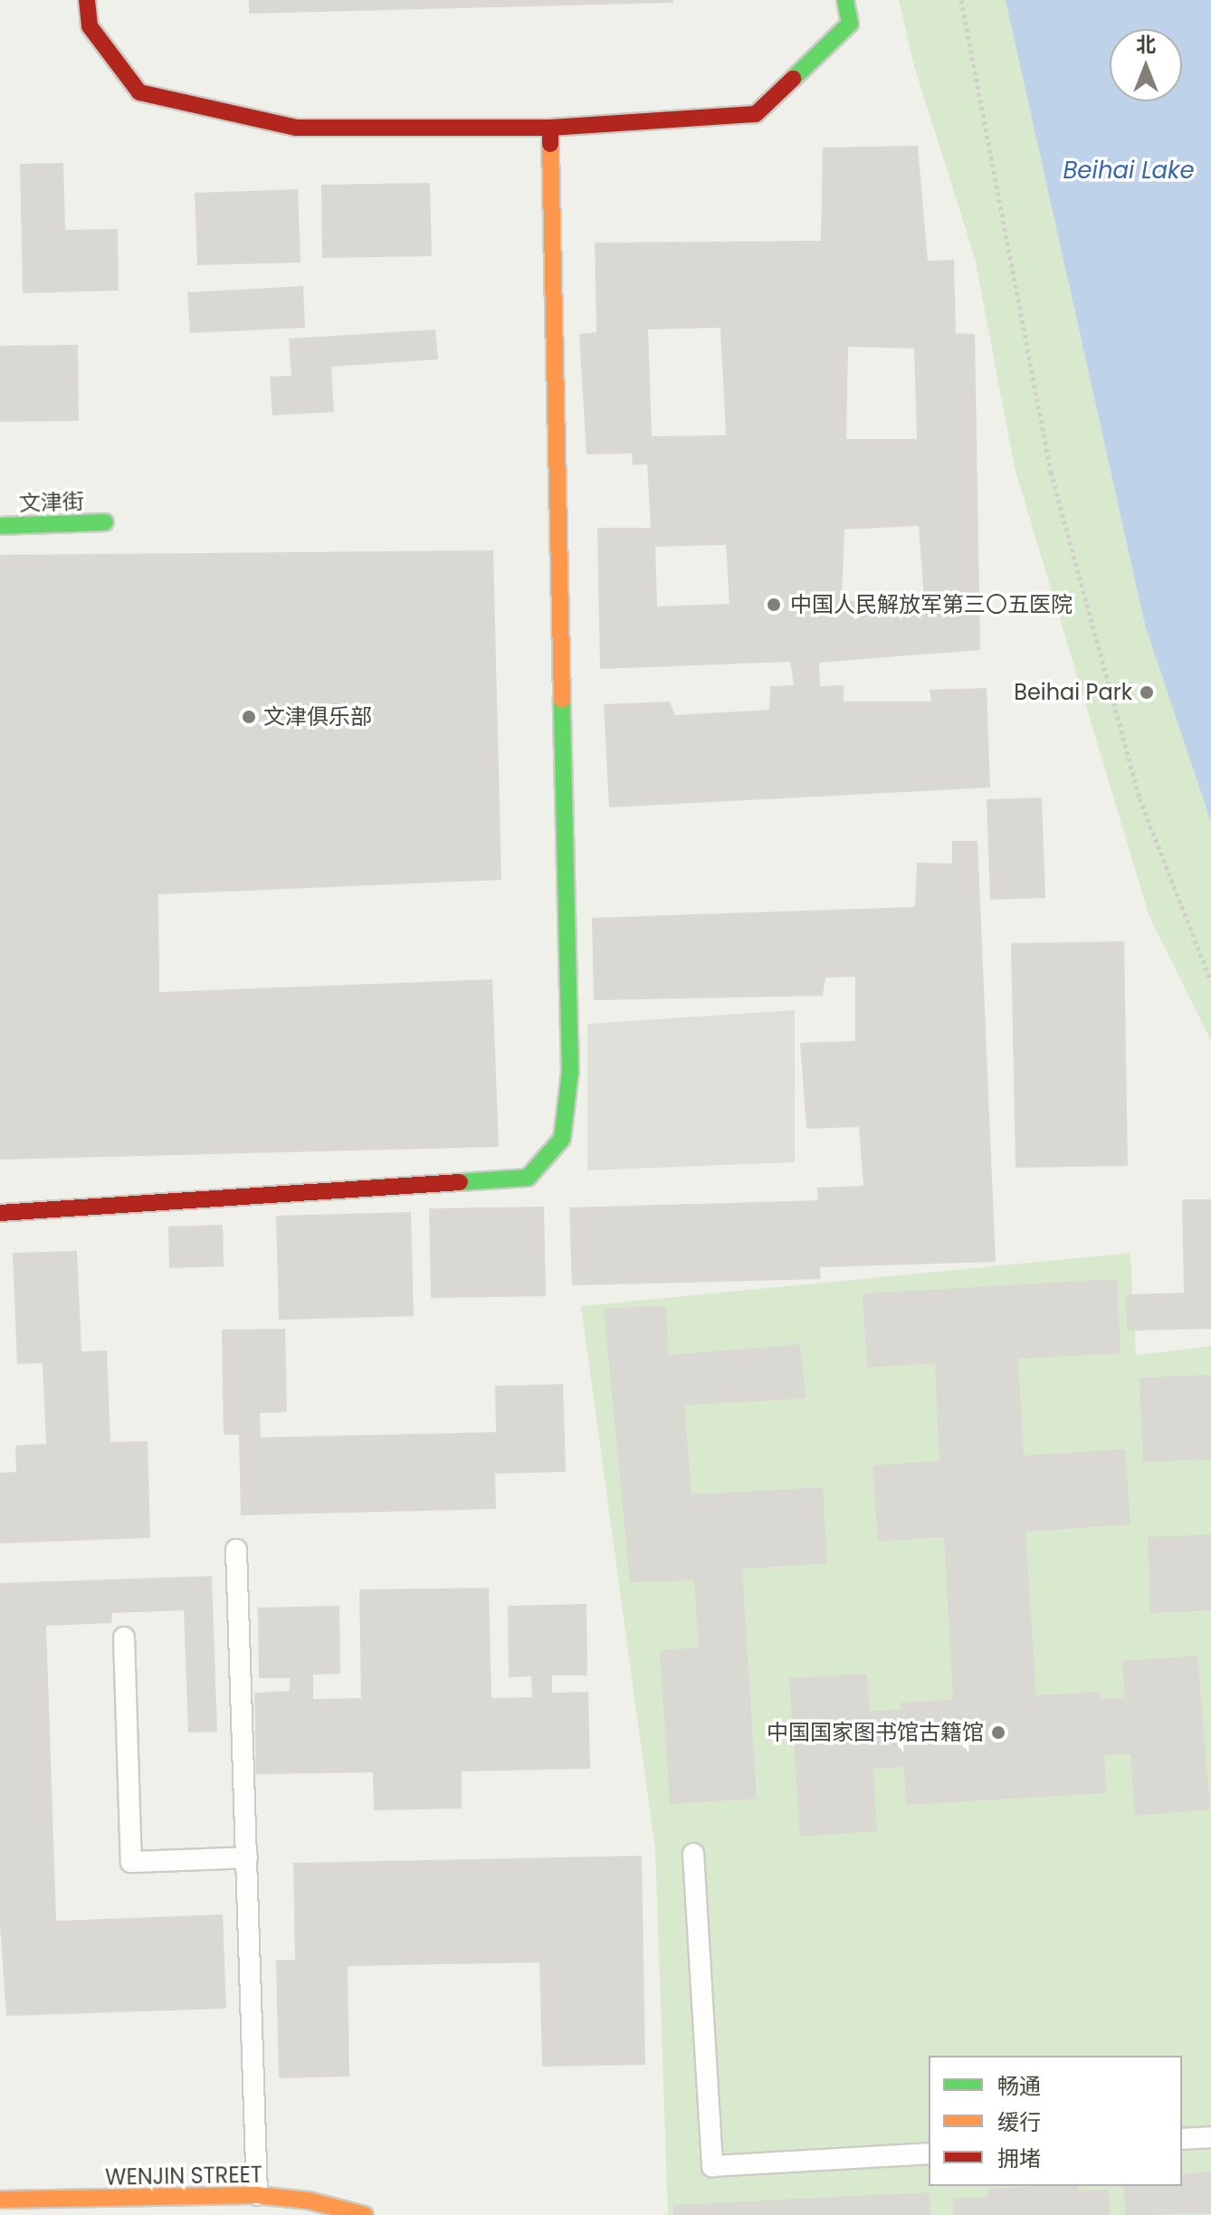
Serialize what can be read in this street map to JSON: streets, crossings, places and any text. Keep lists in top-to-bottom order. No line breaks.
{"streets":{"street":["文津街","WENJIN STREET"]},"water":["Beihai Lake"],"places":["中国人民解放军第三〇五医院","Beihai Park","文津俱乐部","中国国家图书馆古籍馆"],"legend":["畅通","缓行","拥堵"],"north":"top"}
